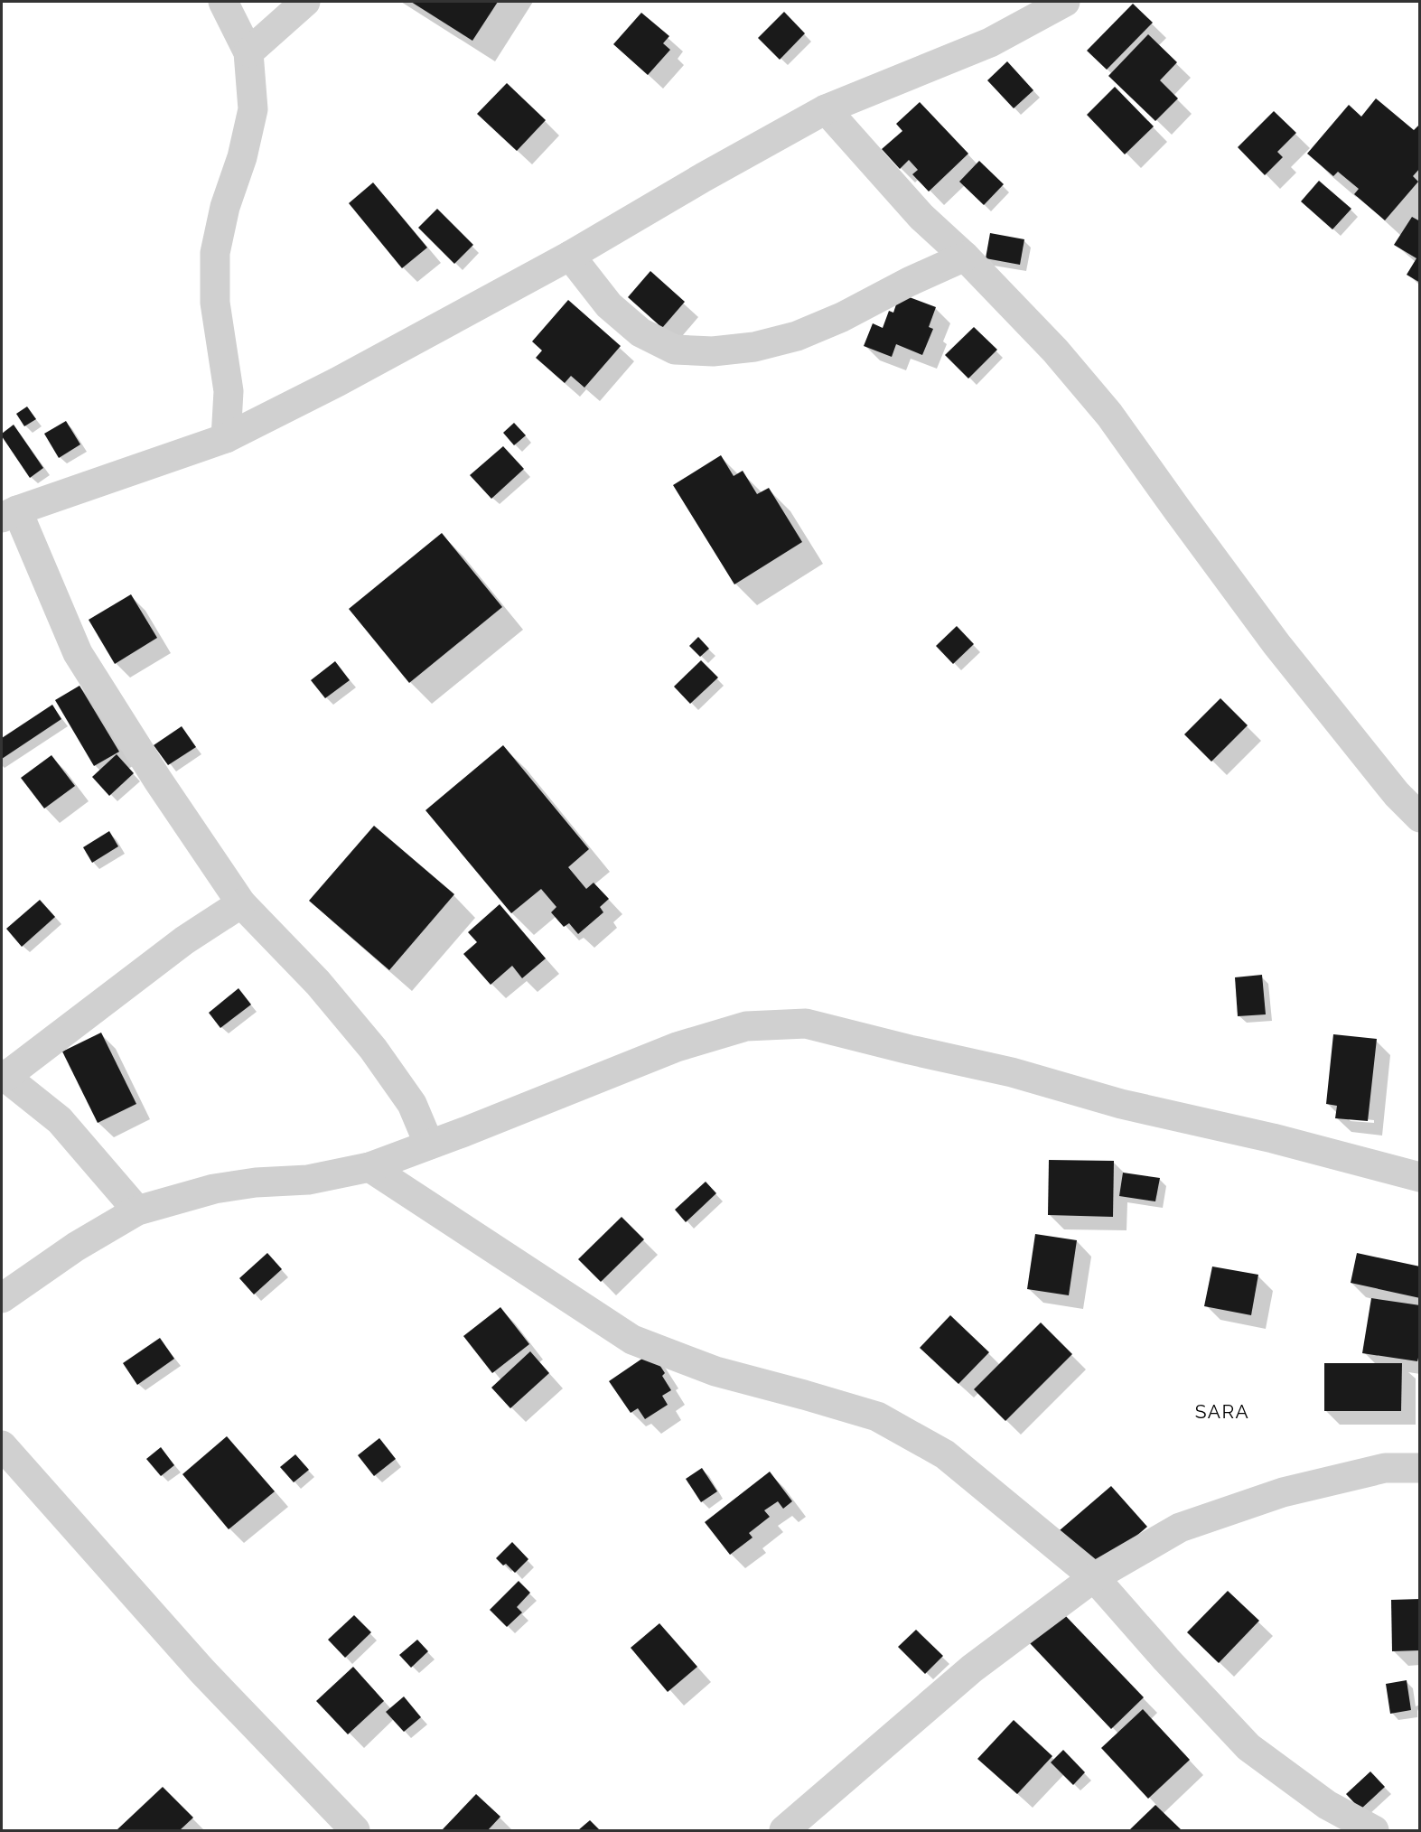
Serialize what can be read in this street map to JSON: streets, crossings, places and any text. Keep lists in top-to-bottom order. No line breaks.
{"districts":["SARA"]}
